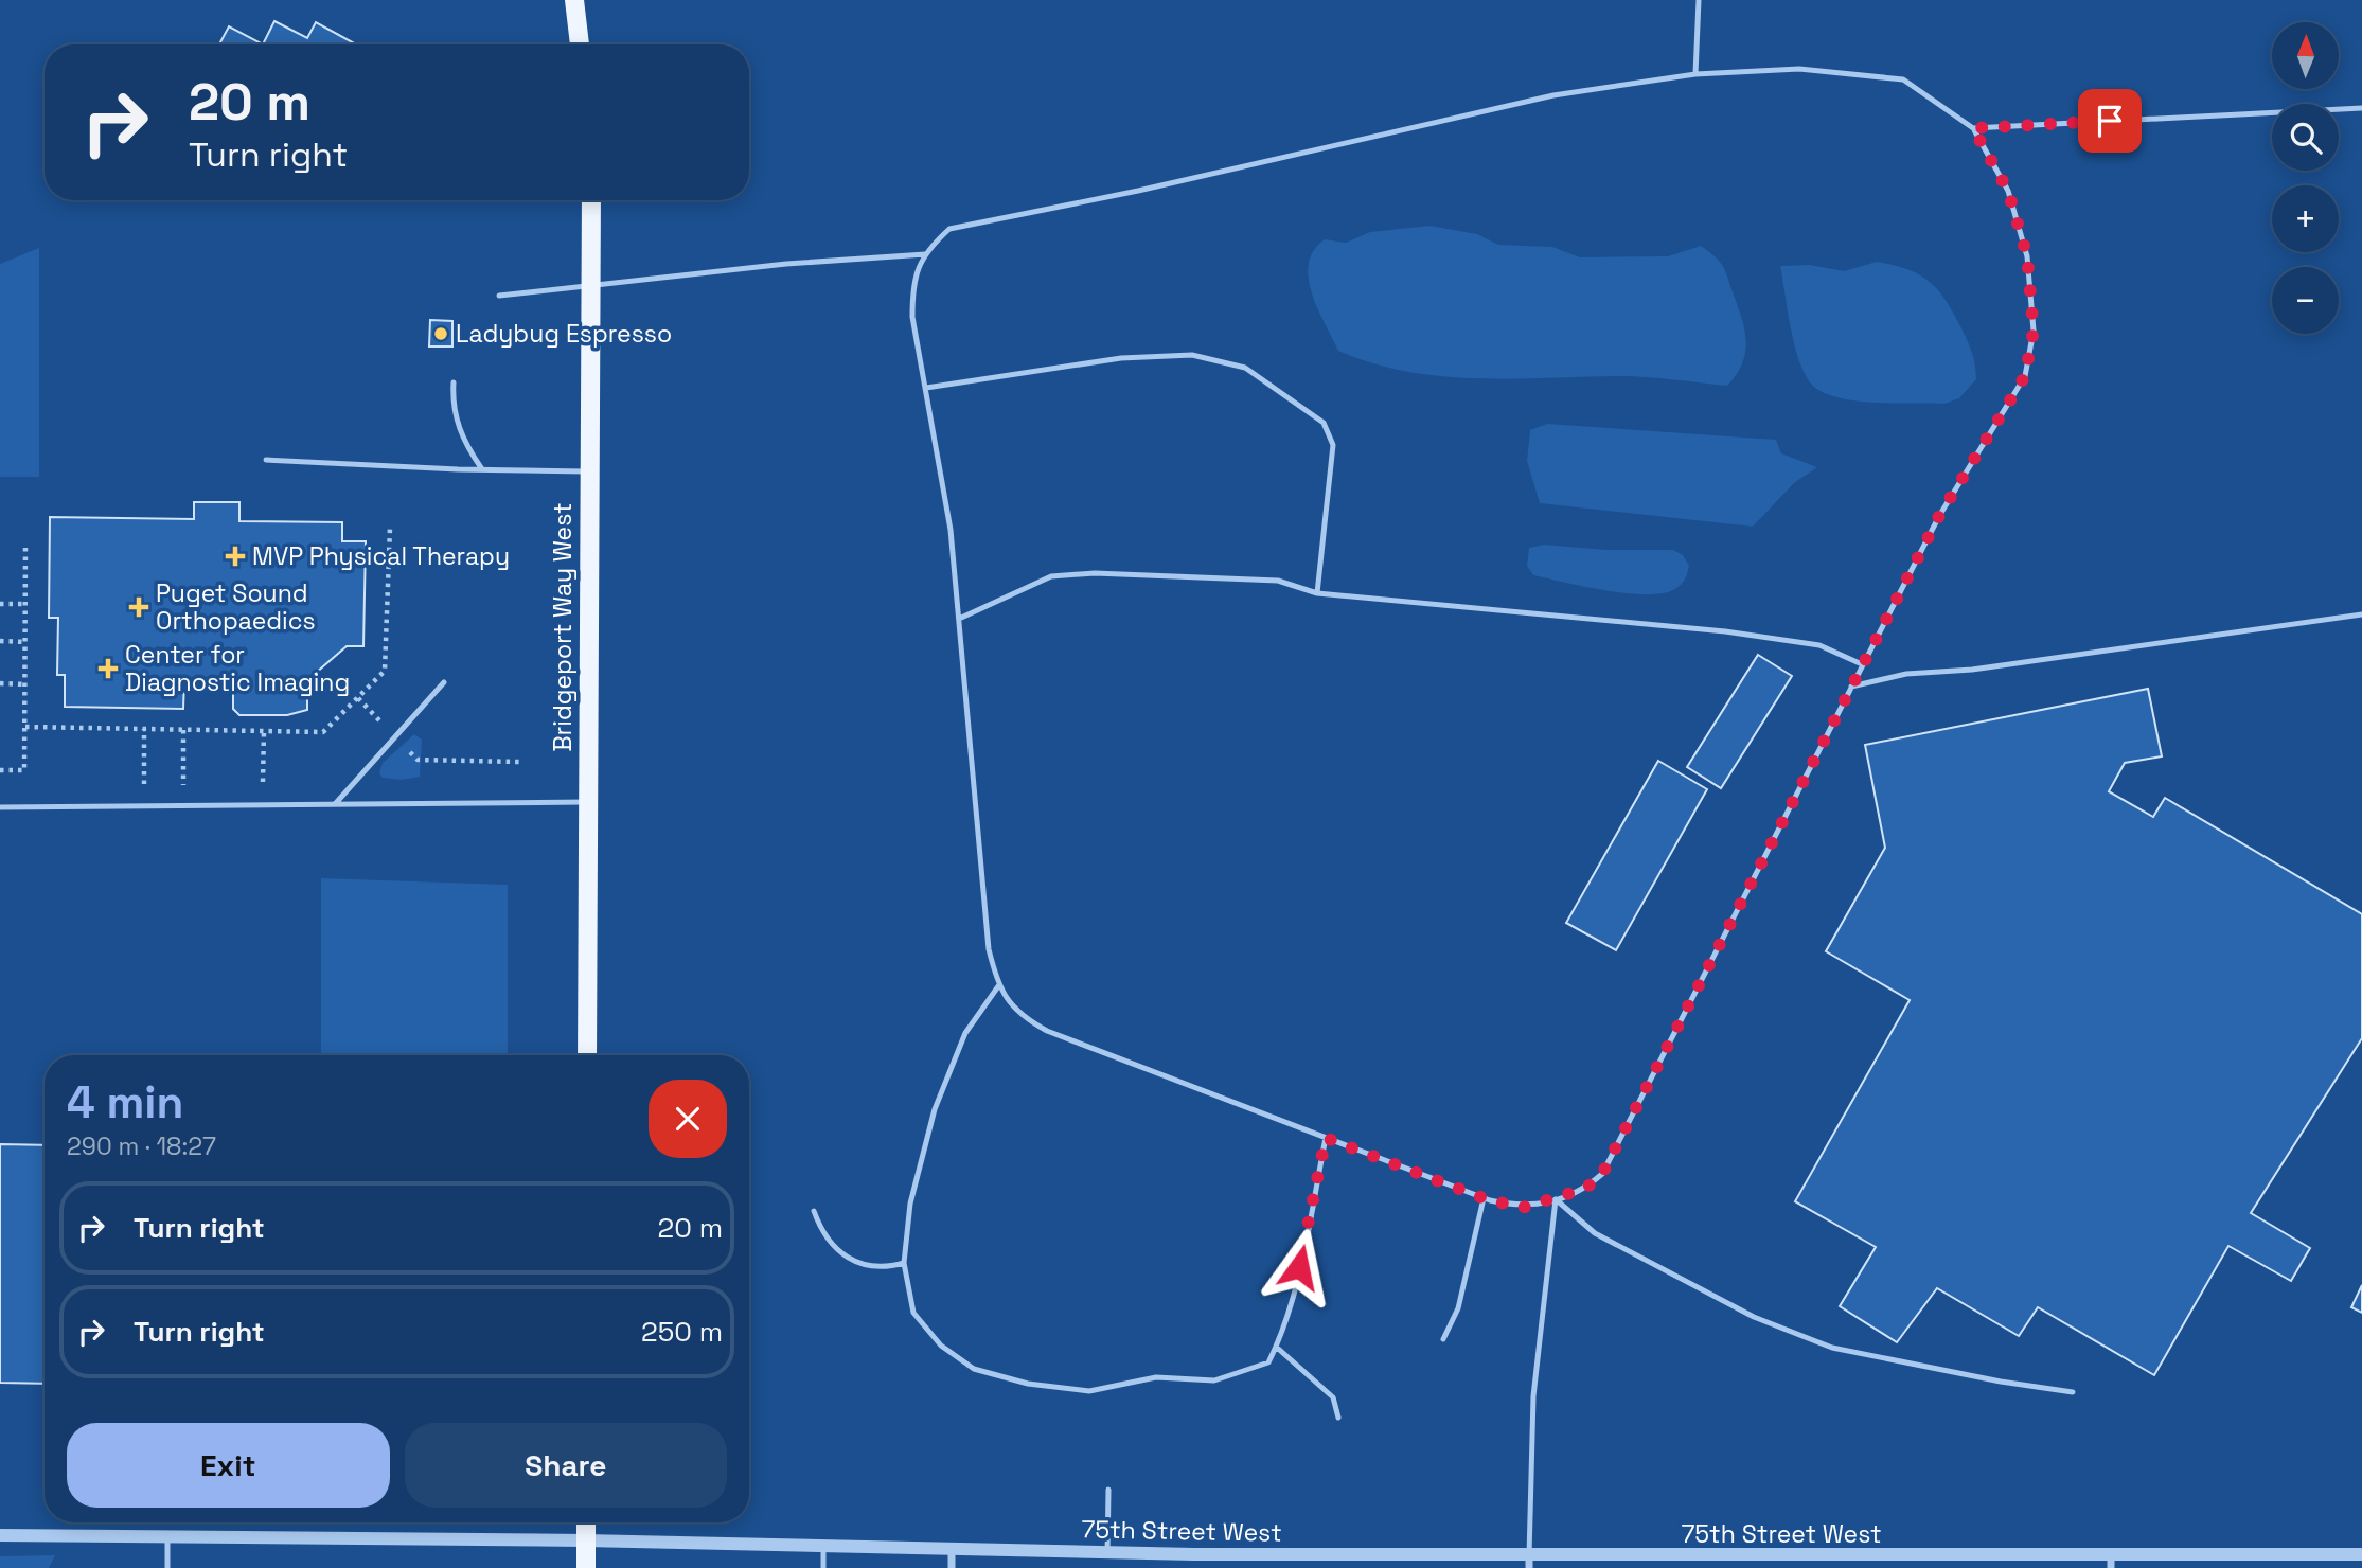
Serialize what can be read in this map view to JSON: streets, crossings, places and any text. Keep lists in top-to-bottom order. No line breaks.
{"streets":{"main road":["Bridgeport Way West"],"street":["75th Street West"]},"places":{"other":["Ladybug Espresso"],"health":["MVP Physical Therapy","Puget Sound Orthopaedics","Center for Diagnostic Imaging"]},"north":"top","page":{"map_buttons":["+","−"],"turn":["20 m","Turn right"],"heading":["4 min","290 m · 18:27"],"list":[{"name":"Turn right","value":"20 m"},{"name":"Turn right","value":"250 m"}],"buttons":["Exit","Share"]}}
